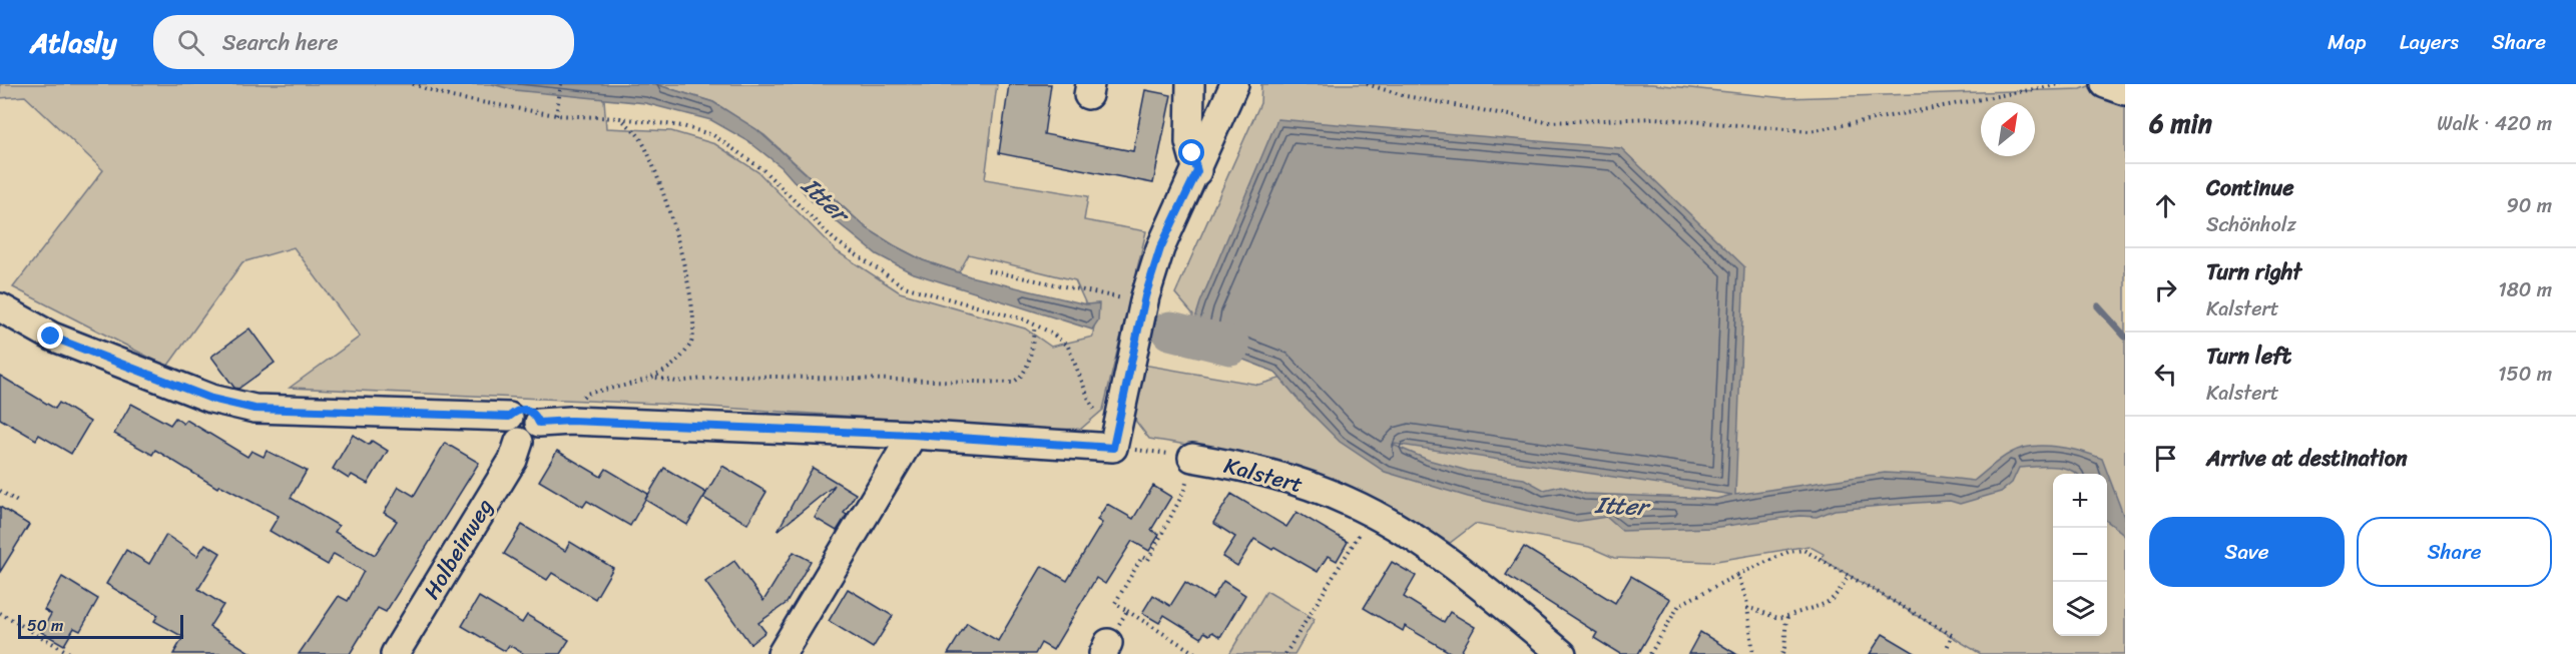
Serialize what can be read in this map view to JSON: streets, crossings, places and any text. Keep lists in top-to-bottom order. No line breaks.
{"streets":{"street":["Kalstert","Holbeinweg"]},"water":["Itter"],"scale_bar":"50 m","north":"top right","page":{"header":"Atlasly","search":"Search here","nav":["Map","Layers","Share"],"heading":["6 min","Walk · 420 m"],"list":[["Continue","Schönholz","90 m"],["Turn right","Kalstert","180 m"],["Turn left","Kalstert","150 m"],"Arrive at destination"],"map_buttons":["+","−"],"buttons":["Save","Share"],"scale":"50 m"}}
